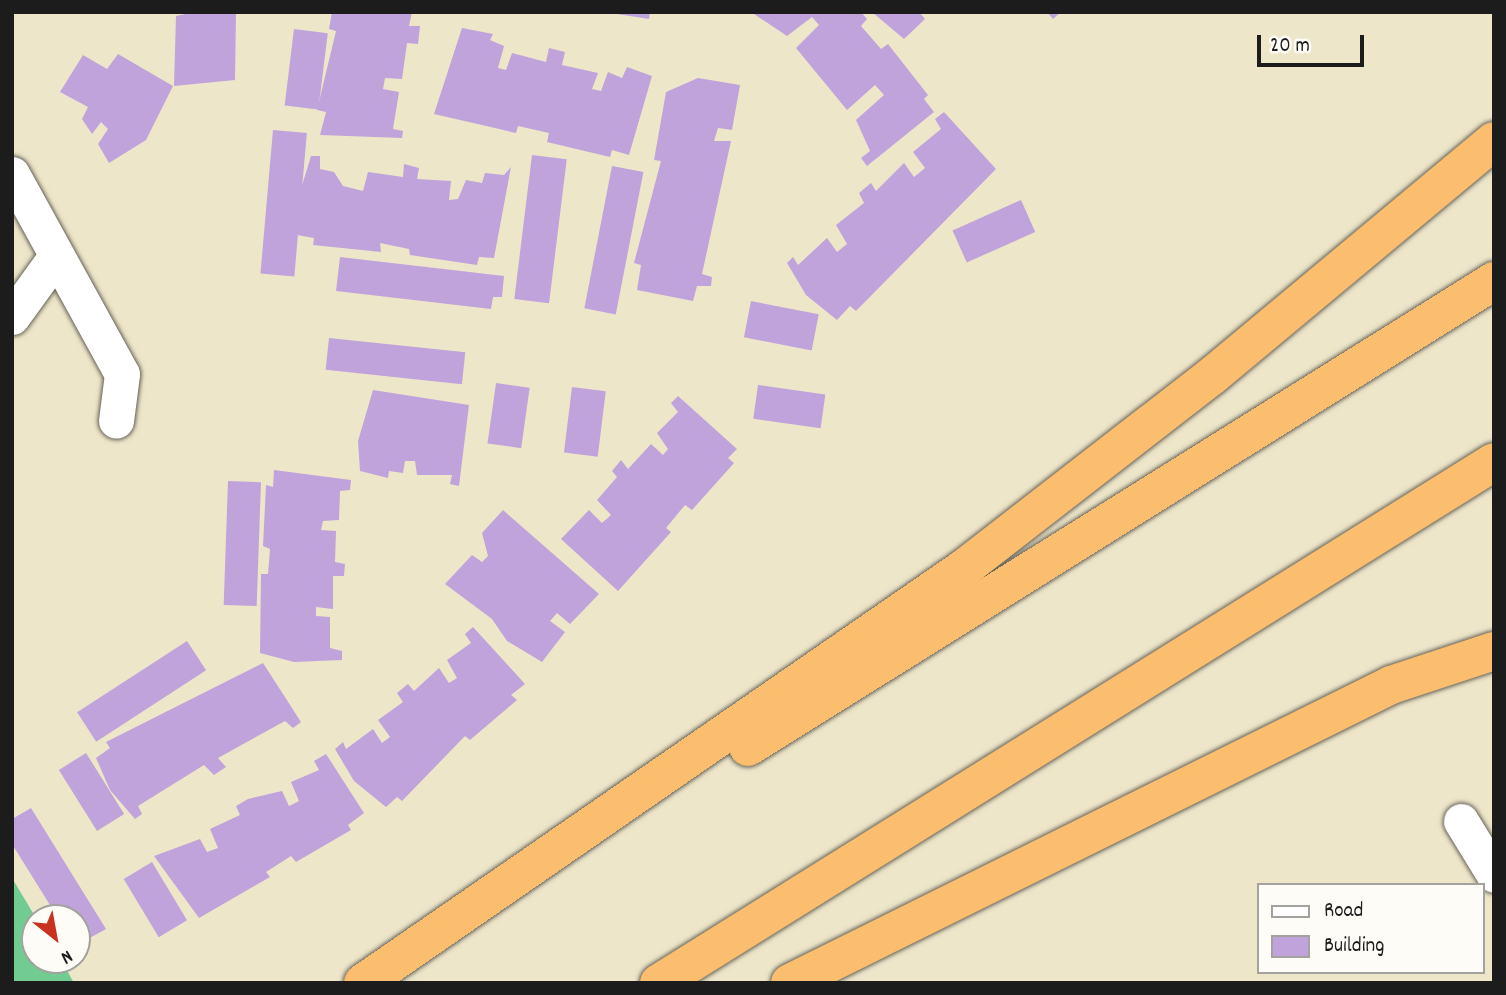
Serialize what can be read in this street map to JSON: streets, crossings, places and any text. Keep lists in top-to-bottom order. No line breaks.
{"legend":["Road","Building"],"scale_bar":"20 m","north":"bottom right"}
